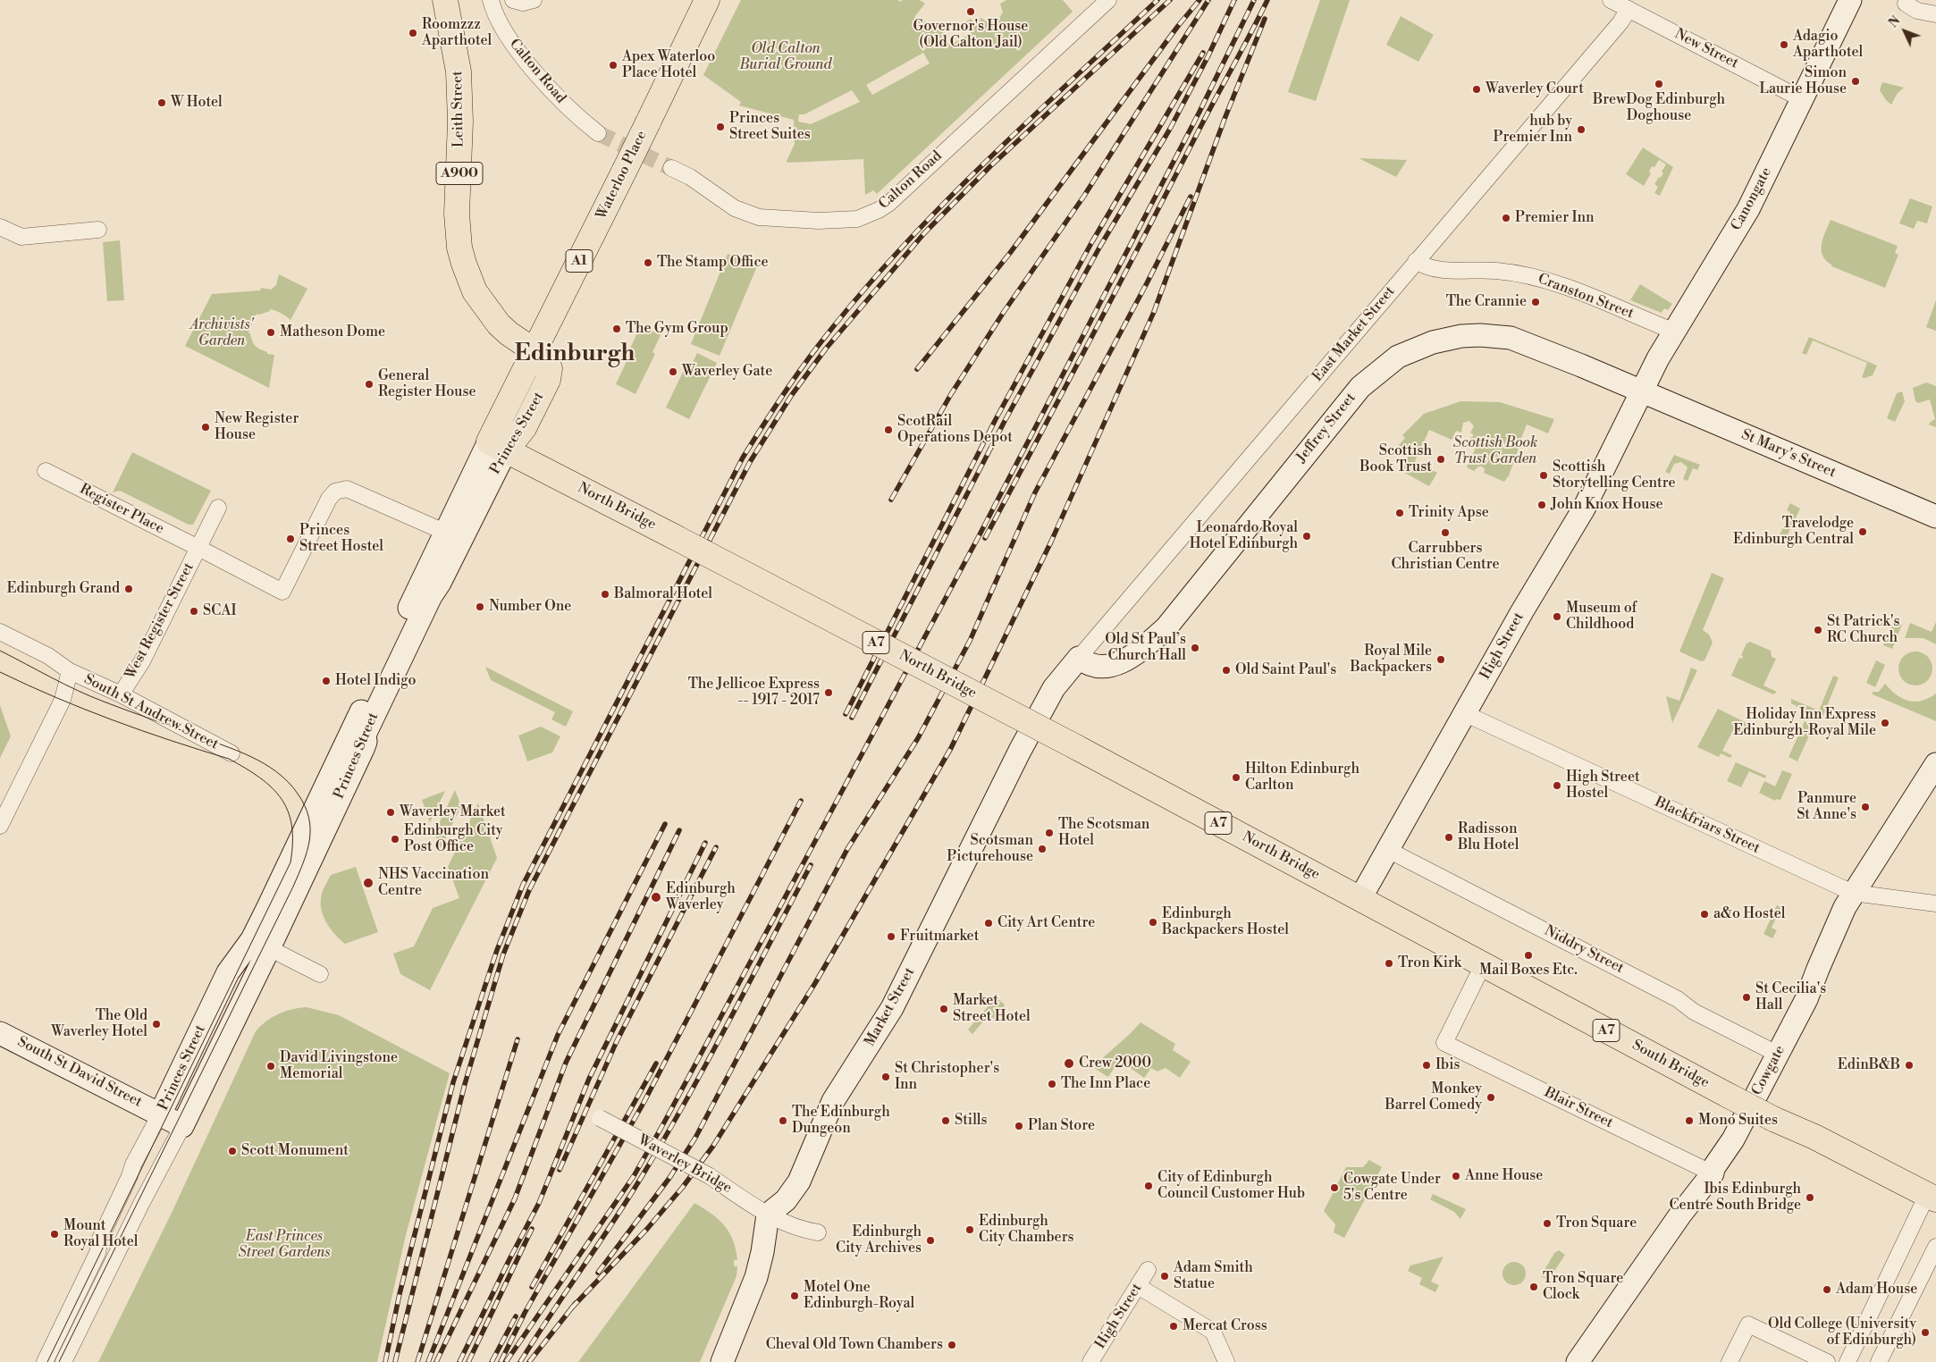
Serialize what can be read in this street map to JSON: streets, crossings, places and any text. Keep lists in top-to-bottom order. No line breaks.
{"streets":{"main road":["Leith Street","A900","Waterloo Place","A1","Princes Street","North Bridge","A7","South Bridge"],"street":["New Street","Calton Road","Canongate","Cranston Street","East Market Street","Jeffrey Street","St Mary's Street","Register Place","West Register Street","High Street","South St Andrew Street","Blackfriars Street","Niddry Street","Market Street","Cowgate","South St David Street","Blair Street","Waverley Bridge"]},"crossings":[["New Street","Canongate"],["New Street","East Market Street"],["Leith Street","A900"],["Leith Street","Waterloo Place"],["Leith Street","Princes Street"],["A900","Princes Street"],["Waterloo Place","Princes Street"],["Canongate","Cranston Street"],["Canongate","Jeffrey Street"],["Canongate","St Mary's Street"],["Canongate","High Street"],["Cranston Street","East Market Street"],["East Market Street","Jeffrey Street"],["East Market Street","Market Street"],["Jeffrey Street","St Mary's Street"],["Jeffrey Street","High Street"],["Jeffrey Street","Market Street"],["Princes Street","North Bridge"],["Princes Street","West Register Street"],["Princes Street","South St David Street"],["St Mary's Street","High Street"],["North Bridge","High Street"],["North Bridge","South Bridge"],["Register Place","West Register Street"],["West Register Street","South St Andrew Street"],["High Street","Blackfriars Street"],["High Street","Niddry Street"],["High Street","South Bridge"],["Blackfriars Street","Cowgate"],["Niddry Street","Cowgate"],["Market Street","Waverley Bridge"],["South Bridge","Blair Street"],["Cowgate","Blair Street"]],"districts":["Edinburgh"],"parks":["Old Calton Burial Ground","Archivists' Garden","Scottish Book Trust Garden","East Princes Street Gardens"],"places":["Governor's House (Old Calton Jail)","Roomzzz Aparthotel","Adagio Aparthotel","Apex Waterloo Place Hotel","Simon Laurie House","BrewDog Edinburgh Doghouse","Waverley Court","W Hotel","Princes Street Suites","hub by Premier Inn","Premier Inn","The Stamp Office","The Crannie","The Gym Group","Matheson Dome","Waverley Gate","General Register House","New Register House","ScotRail Operations Depot","Scottish Book Trust","Scottish Storytelling Centre","John Knox House","Trinity Apse","Travelodge Edinburgh Central","Carrubbers Christian Centre","Leonardo Royal Hotel Edinburgh","Princes Street Hostel","Edinburgh Grand","Balmoral Hotel","Number One","SCAI","Museum of Childhood","St Patrick's RC Church","Old St Paul’s Church Hall","Royal Mile Backpackers","Old Saint Paul's","Hotel Indigo","The Jellicoe Express -- 1917 - 2017","Holiday Inn Express Edinburgh-Royal Mile","Hilton Edinburgh Carlton","High Street Hostel","Panmure St Anne's","Waverley Market","The Scotsman Hotel","Radisson Blu Hotel","Edinburgh City Post Office","Scotsman Picturehouse","NHS Vaccination Centre","Edinburgh Waverley","a&o Hostel","Edinburgh Backpackers Hostel","City Art Centre","Fruitmarket","Mail Boxes Etc.","Tron Kirk","St Cecilia's Hall","Market Street Hotel","The Old Waverley Hotel","Crew 2000","Ibis","EdinB&B","David Livingstone Memorial","St Christopher's Inn","The Inn Place","Monkey Barrel Comedy","The Edinburgh Dungeon","Stills","Mono Suites","Plan Store","Scott Monument","Anne House","City of Edinburgh Council Customer Hub","Cowgate Under 5's Centre","Ibis Edinburgh Centre South Bridge","Tron Square","Edinburgh City Chambers","Mount Royal Hotel","Edinburgh City Archives","Adam Smith Statue","Tron Square Clock","Adam House","Motel One Edinburgh-Royal","Mercat Cross","Old College (University of Edinburgh)","Cheval Old Town Chambers"],"north":"top left"}
